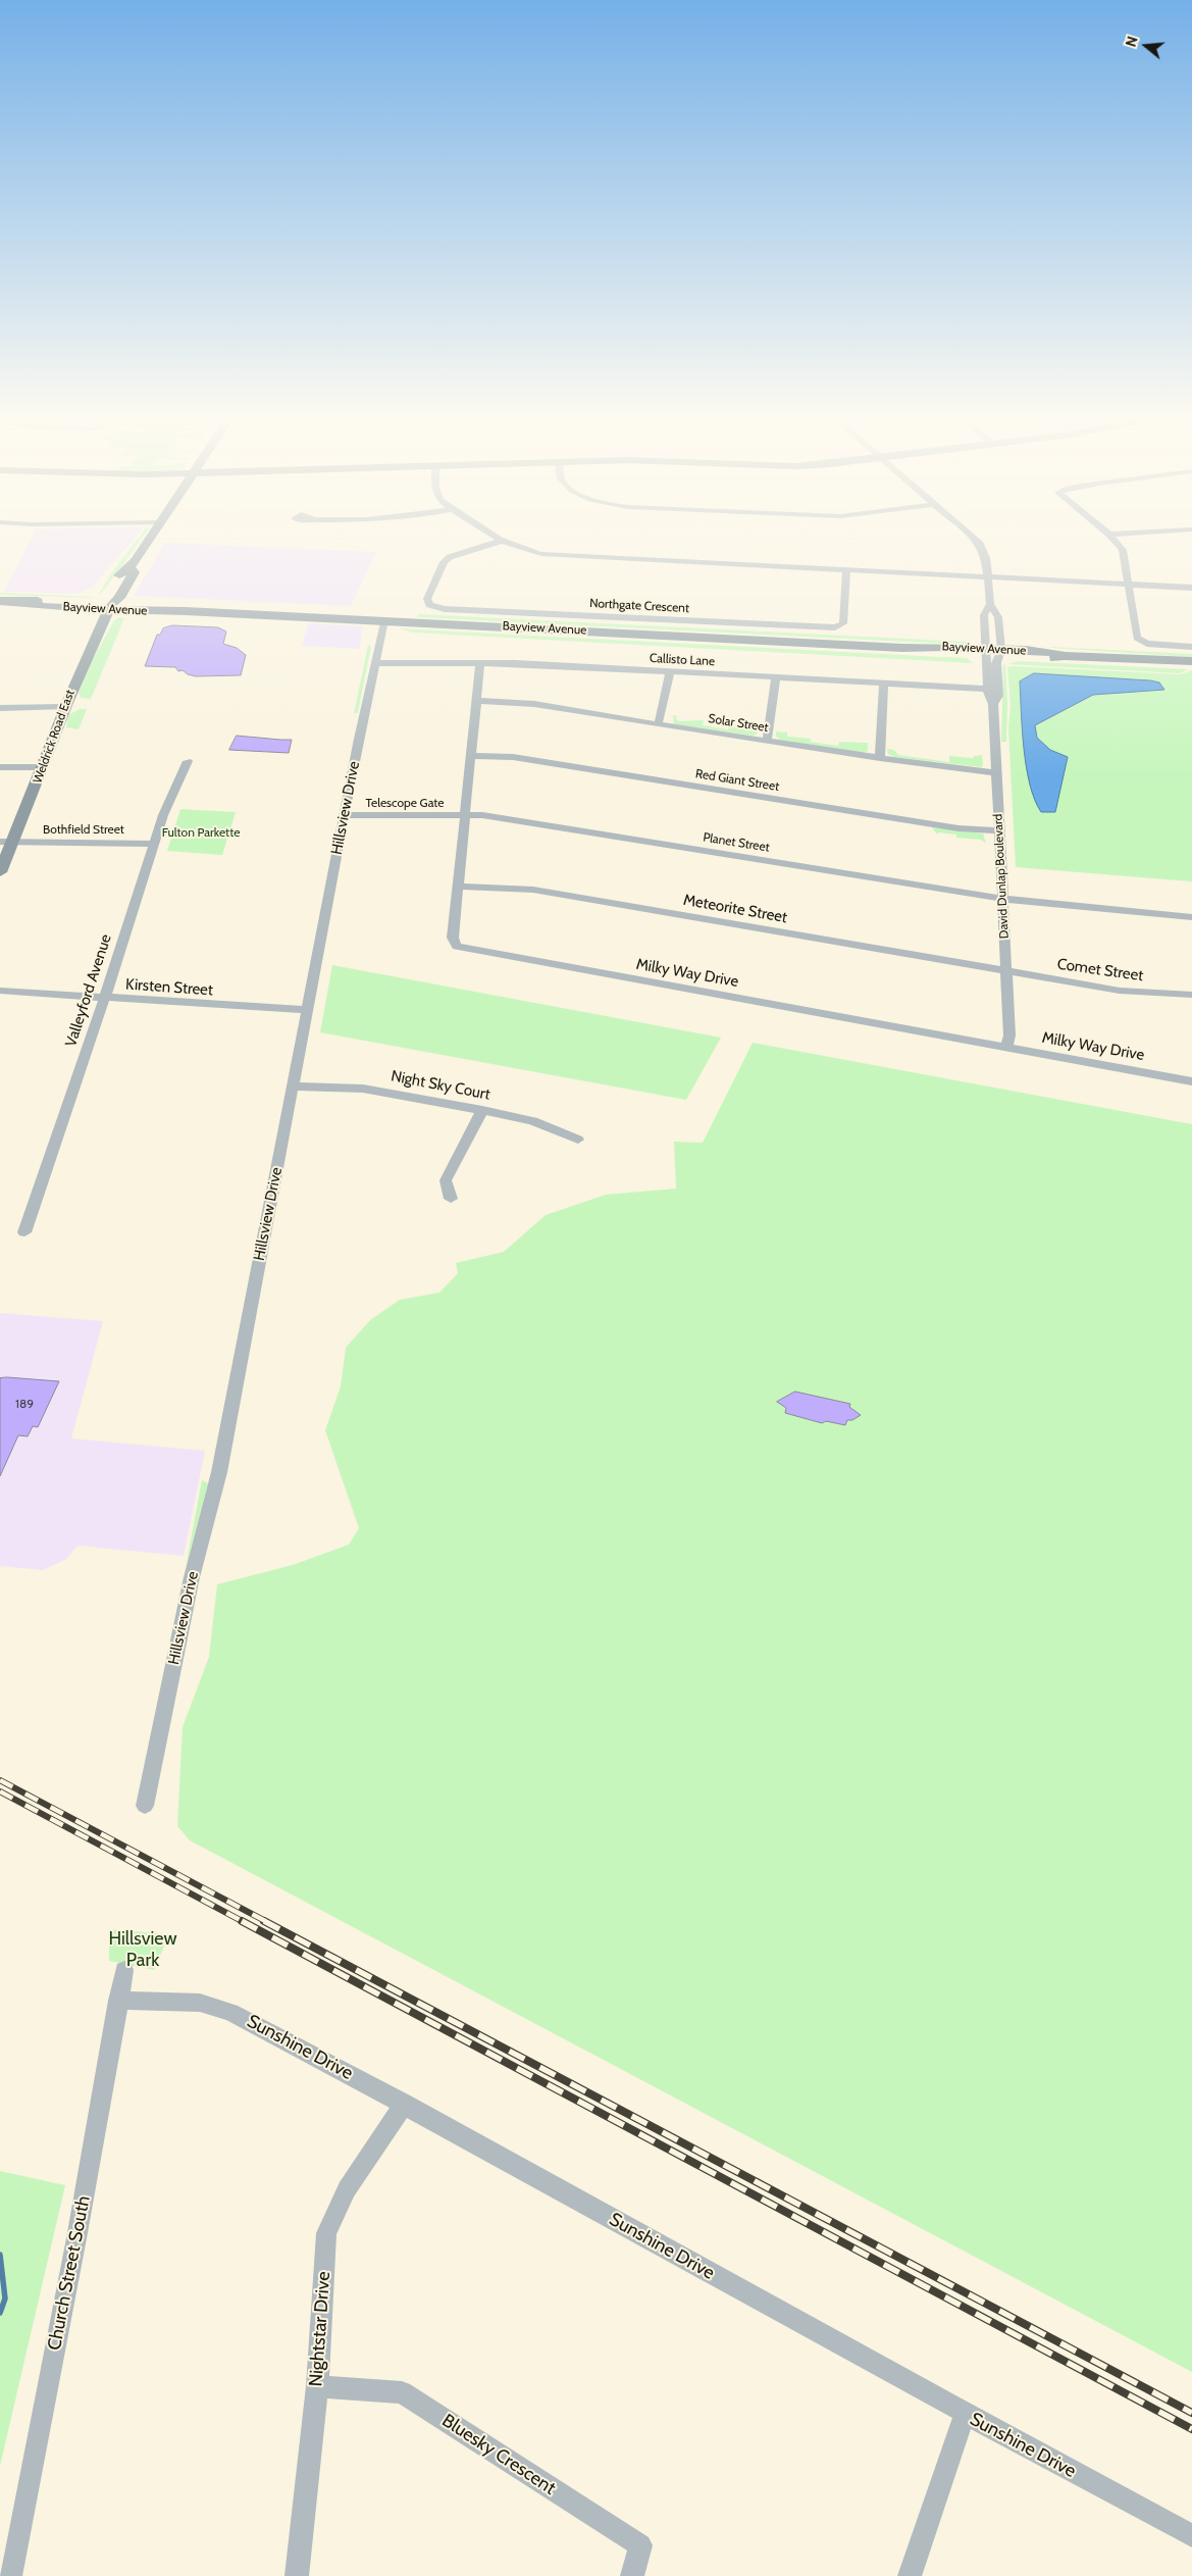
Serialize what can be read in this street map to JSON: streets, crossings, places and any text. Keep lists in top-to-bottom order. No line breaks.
{"streets":{"street":["Northgate Crescent","Bayview Avenue","Callisto Lane","Solar Street","Weldrick Road East","Red Giant Street","Telescope Gate","Hillsview Drive","Bothfield Street","Planet Street","David Dunlap Boulevard","Meteorite Street","Comet Street","Milky Way Drive","Kirsten Street","Valleyford Avenue","Night Sky Court","Sunshine Drive","Church Street South","Nightstar Drive","Bluesky Crescent"]},"crossings":[["Bayview Avenue","Weldrick Road East"],["Bayview Avenue","Hillsview Drive"],["Bayview Avenue","David Dunlap Boulevard"],["Callisto Lane","Hillsview Drive"],["Callisto Lane","David Dunlap Boulevard"],["Callisto Lane","Milky Way Drive"],["Solar Street","David Dunlap Boulevard"],["Solar Street","Milky Way Drive"],["Weldrick Road East","Bothfield Street"],["Red Giant Street","David Dunlap Boulevard"],["Red Giant Street","Milky Way Drive"],["Telescope Gate","Hillsview Drive"],["Telescope Gate","Planet Street"],["Telescope Gate","Milky Way Drive"],["Hillsview Drive","Kirsten Street"],["Hillsview Drive","Night Sky Court"],["Bothfield Street","Valleyford Avenue"],["Planet Street","David Dunlap Boulevard"],["Planet Street","Milky Way Drive"],["David Dunlap Boulevard","Meteorite Street"],["David Dunlap Boulevard","Comet Street"],["David Dunlap Boulevard","Milky Way Drive"],["Meteorite Street","Comet Street"],["Meteorite Street","Milky Way Drive"],["Kirsten Street","Valleyford Avenue"],["Sunshine Drive","Church Street South"],["Sunshine Drive","Nightstar Drive"],["Nightstar Drive","Bluesky Crescent"]],"parks":["Fulton Parkette","Hillsview Park"],"house_numbers":["189"],"north":"left"}
